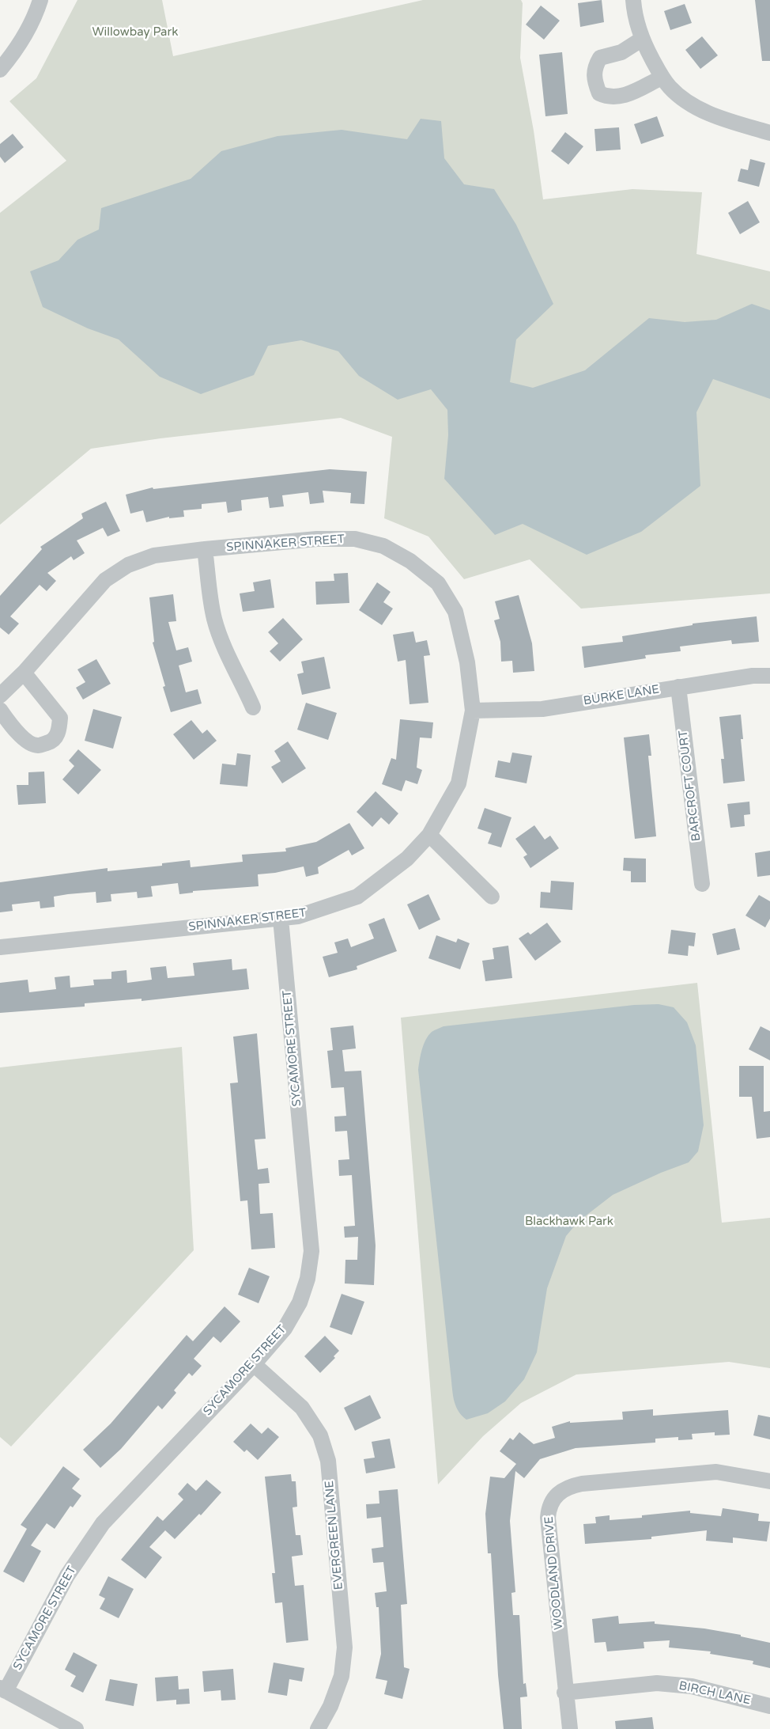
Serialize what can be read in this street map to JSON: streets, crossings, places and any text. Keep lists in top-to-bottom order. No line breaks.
{"streets":{"street":["SPINNAKER STREET","BURKE LANE","BARCROFT COURT","SYCAMORE STREET","EVERGREEN LANE","WOODLAND DRIVE","BIRCH LANE"]},"crossings":[["SPINNAKER STREET","BURKE LANE"],["SPINNAKER STREET","SYCAMORE STREET"],["BURKE LANE","BARCROFT COURT"],["SYCAMORE STREET","EVERGREEN LANE"],["WOODLAND DRIVE","BIRCH LANE"]],"parks":["Willowbay Park","Blackhawk Park"]}
